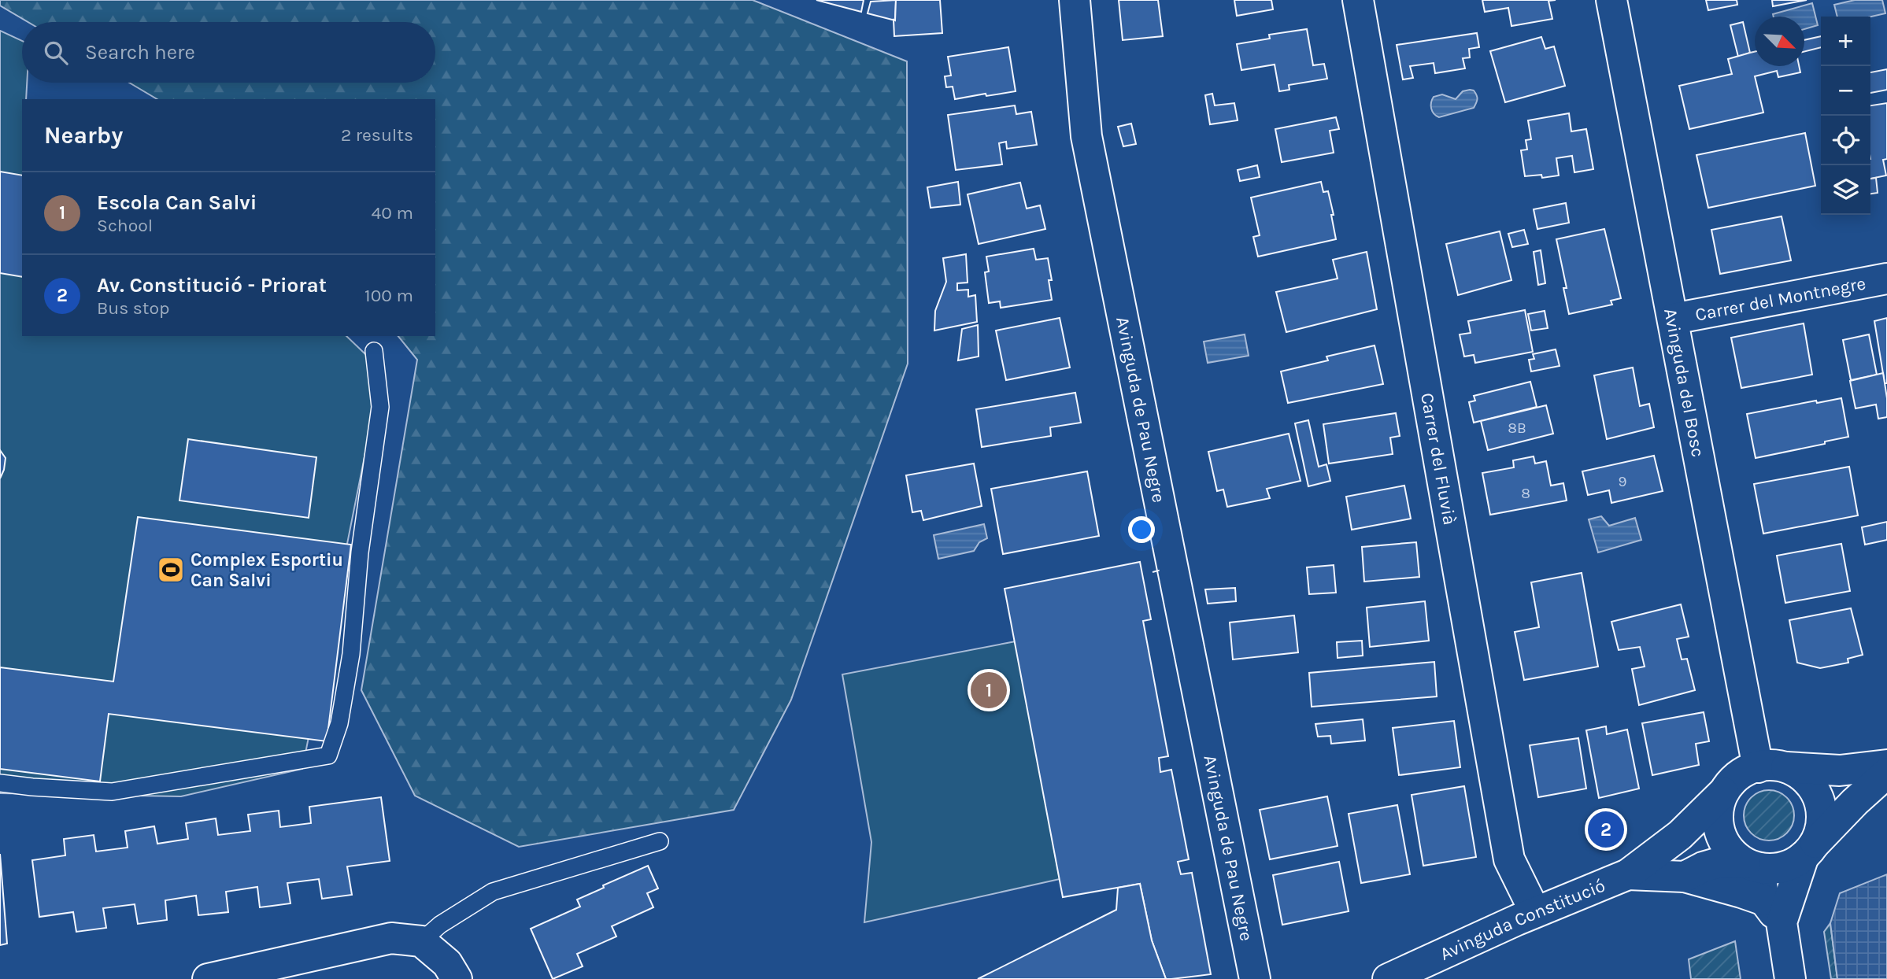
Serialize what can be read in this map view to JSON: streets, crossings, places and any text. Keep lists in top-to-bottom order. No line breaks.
{"streets":{"street":["Carrer del Montnegre","Avinguda del Bosc","Avinguda de Pau Negre","Carrer del Fluvià","Avinguda Constitució"]},"crossings":[["Carrer del Montnegre","Avinguda del Bosc"],["Avinguda del Bosc","Avinguda Constitució"],["Carrer del Fluvià","Avinguda Constitució"]],"places":{"sports":["Complex Esportiu Can Salvi"]},"house_numbers":["8B","9","8"],"north":"bottom right","page":{"map_buttons":["+","−"],"search":"Search here","heading":["Nearby","2 results"],"list":[{"mark":"1","name":"Escola Can Salvi","note":"School","value":"40 m"},{"mark":"2","name":"Av. Constitució - Priorat","note":"Bus stop","value":"100 m"}],"pins":["1","2"]}}
